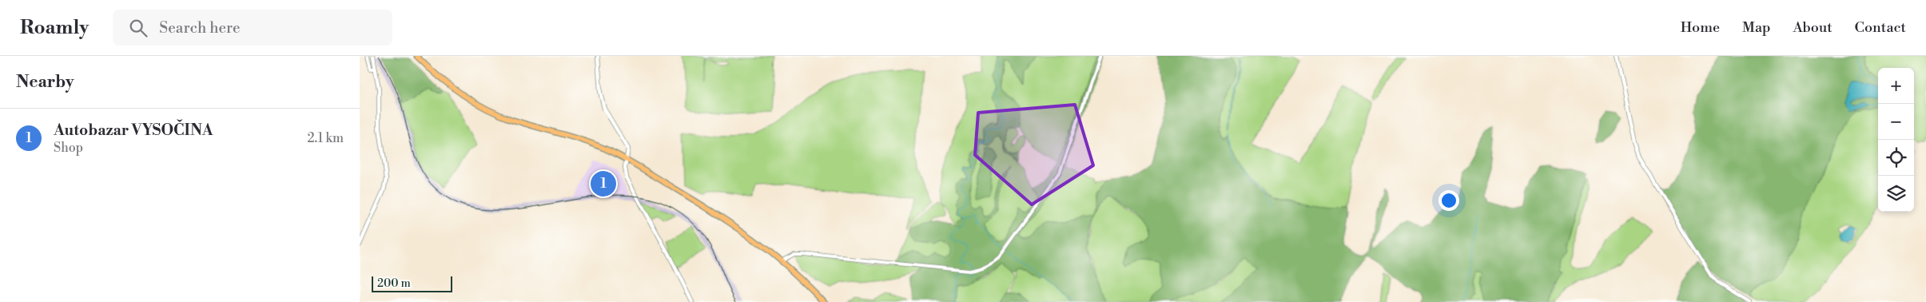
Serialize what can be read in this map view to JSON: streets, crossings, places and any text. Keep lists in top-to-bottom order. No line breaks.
{"scale_bar":"200 m","page":{"header":"Roamly","search":"Search here","nav":["Home","Map","About","Contact"],"heading":"Nearby","map_buttons":["+","−"],"list":[{"mark":"1","name":"Autobazar VYSOČINA","note":"Shop","value":"2.1 km"}],"pins":"1","scale":"200 m"}}
